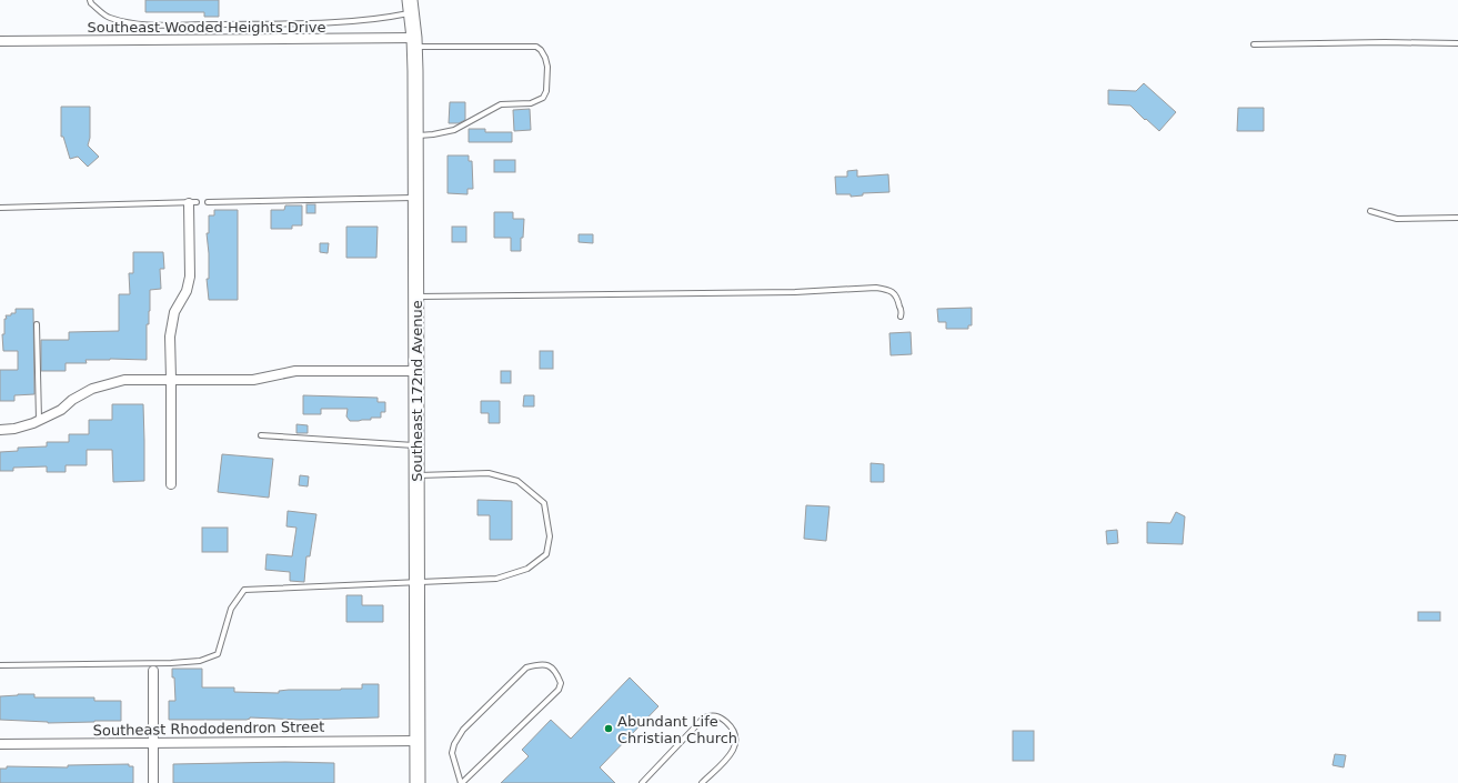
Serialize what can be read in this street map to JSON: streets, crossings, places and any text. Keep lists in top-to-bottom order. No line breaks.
{"streets":{"main road":["Southeast 172nd Avenue"],"street":["Southeast Wooded Heights Drive","Southeast Rhododendron Street"]},"crossings":[["Southeast Wooded Heights Drive","Southeast 172nd Avenue"],["Southeast 172nd Avenue","Southeast Rhododendron Street"]],"places":["Abundant Life Christian Church"]}
